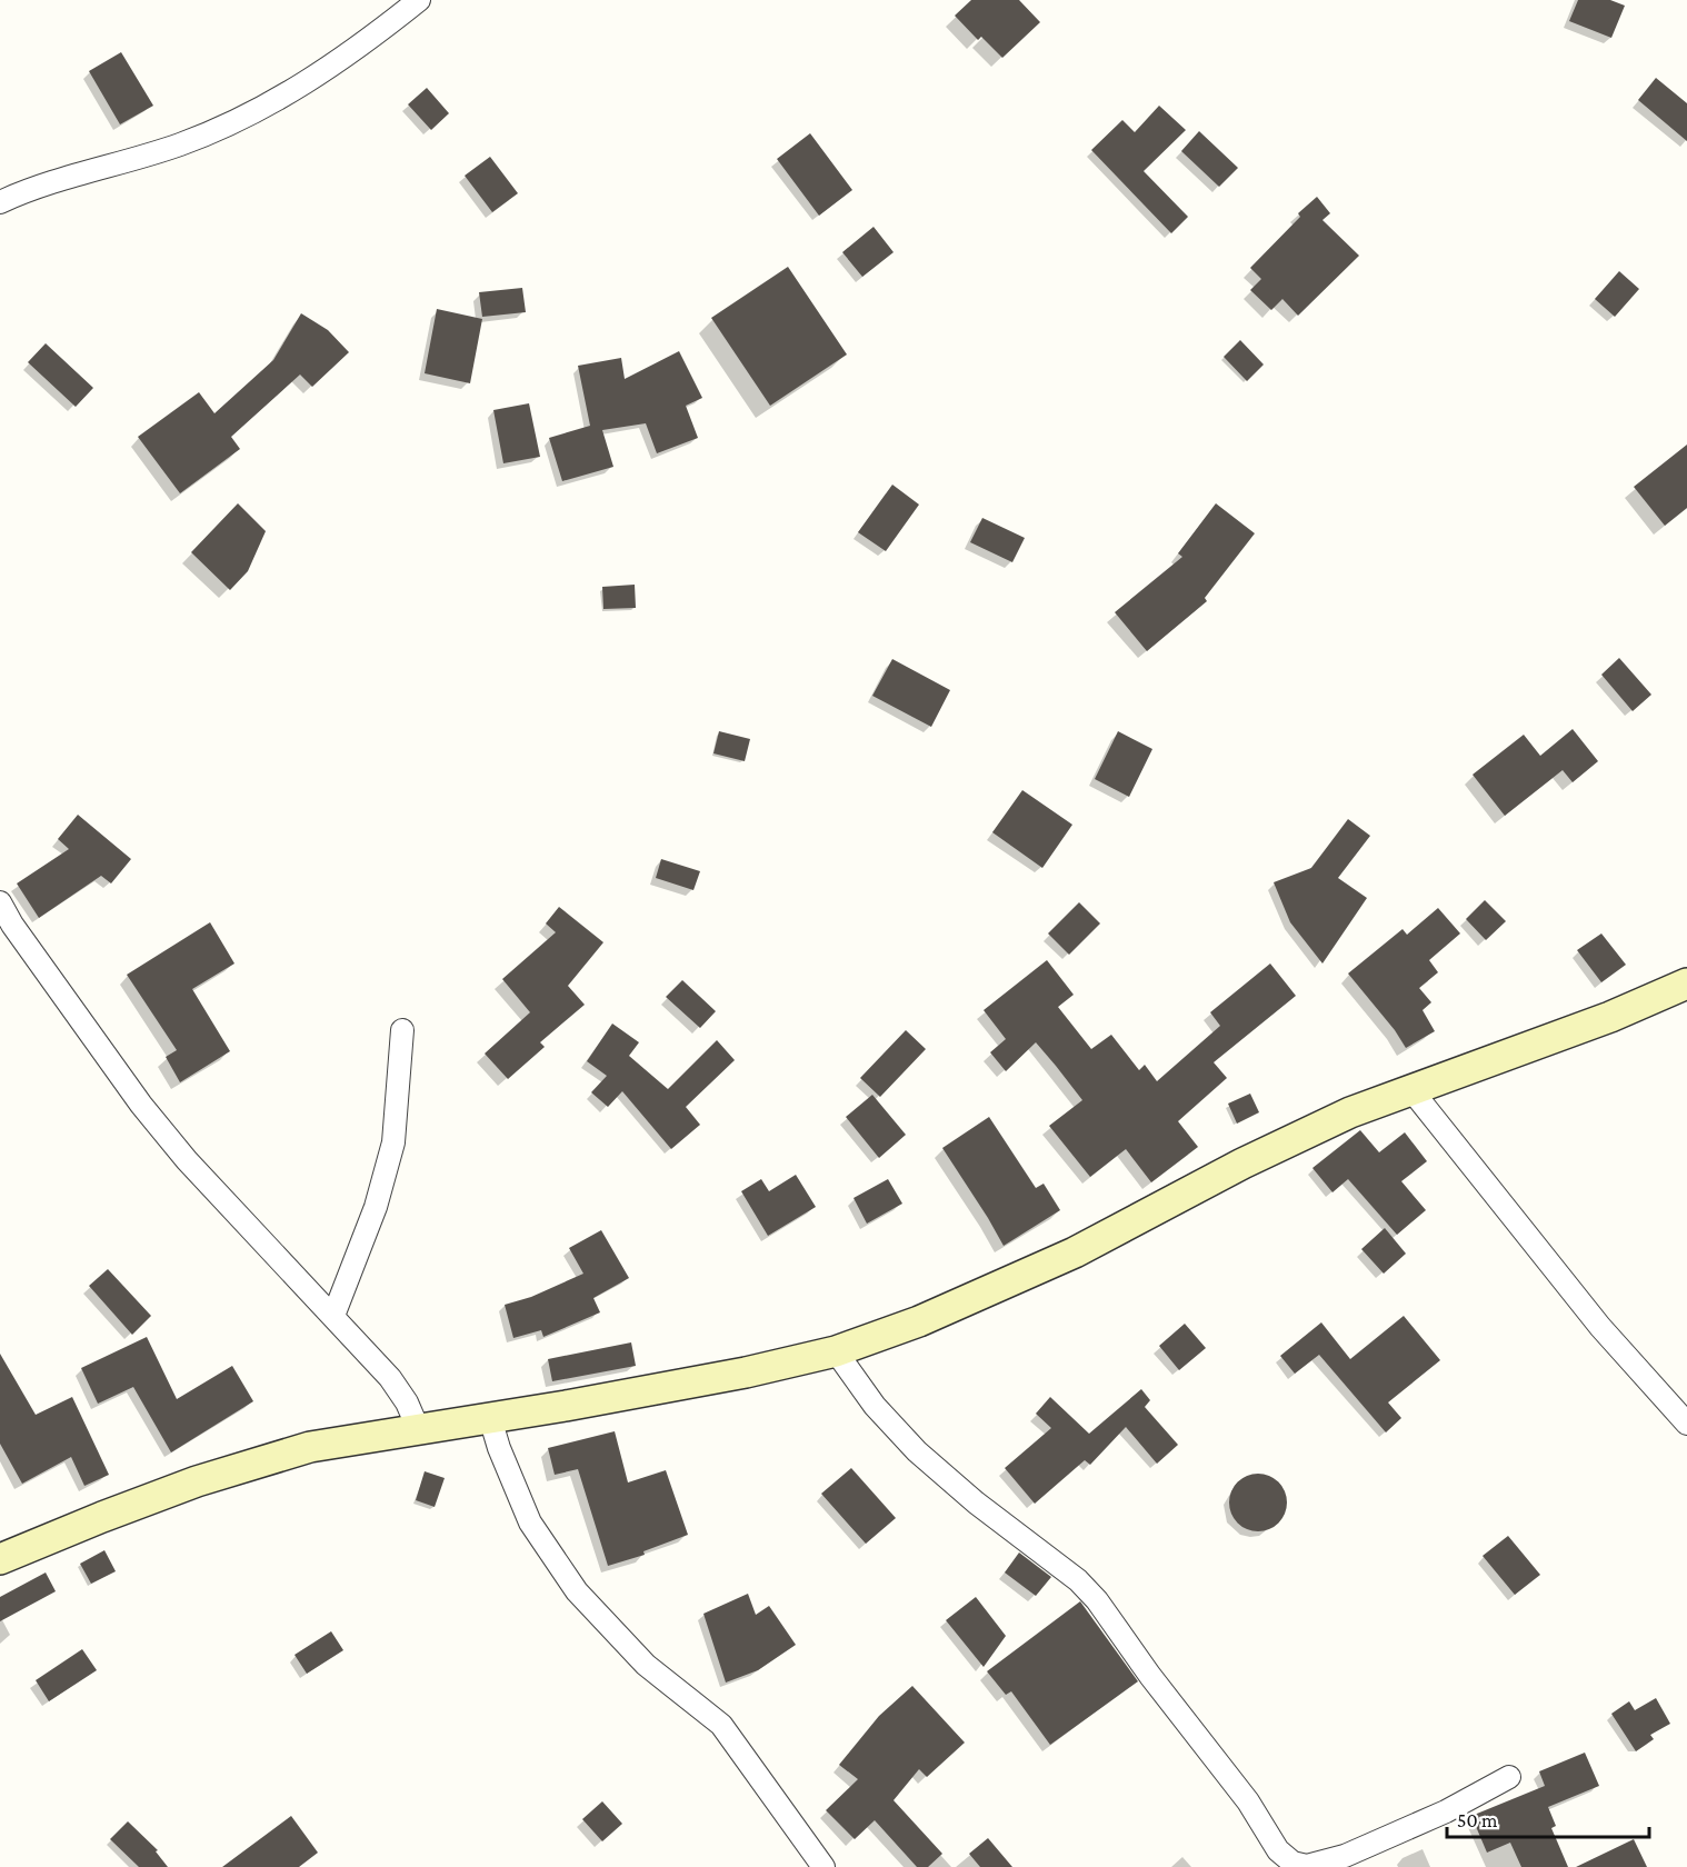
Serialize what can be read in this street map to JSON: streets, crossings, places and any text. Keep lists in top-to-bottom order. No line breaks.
{"scale_bar":"50 m"}
